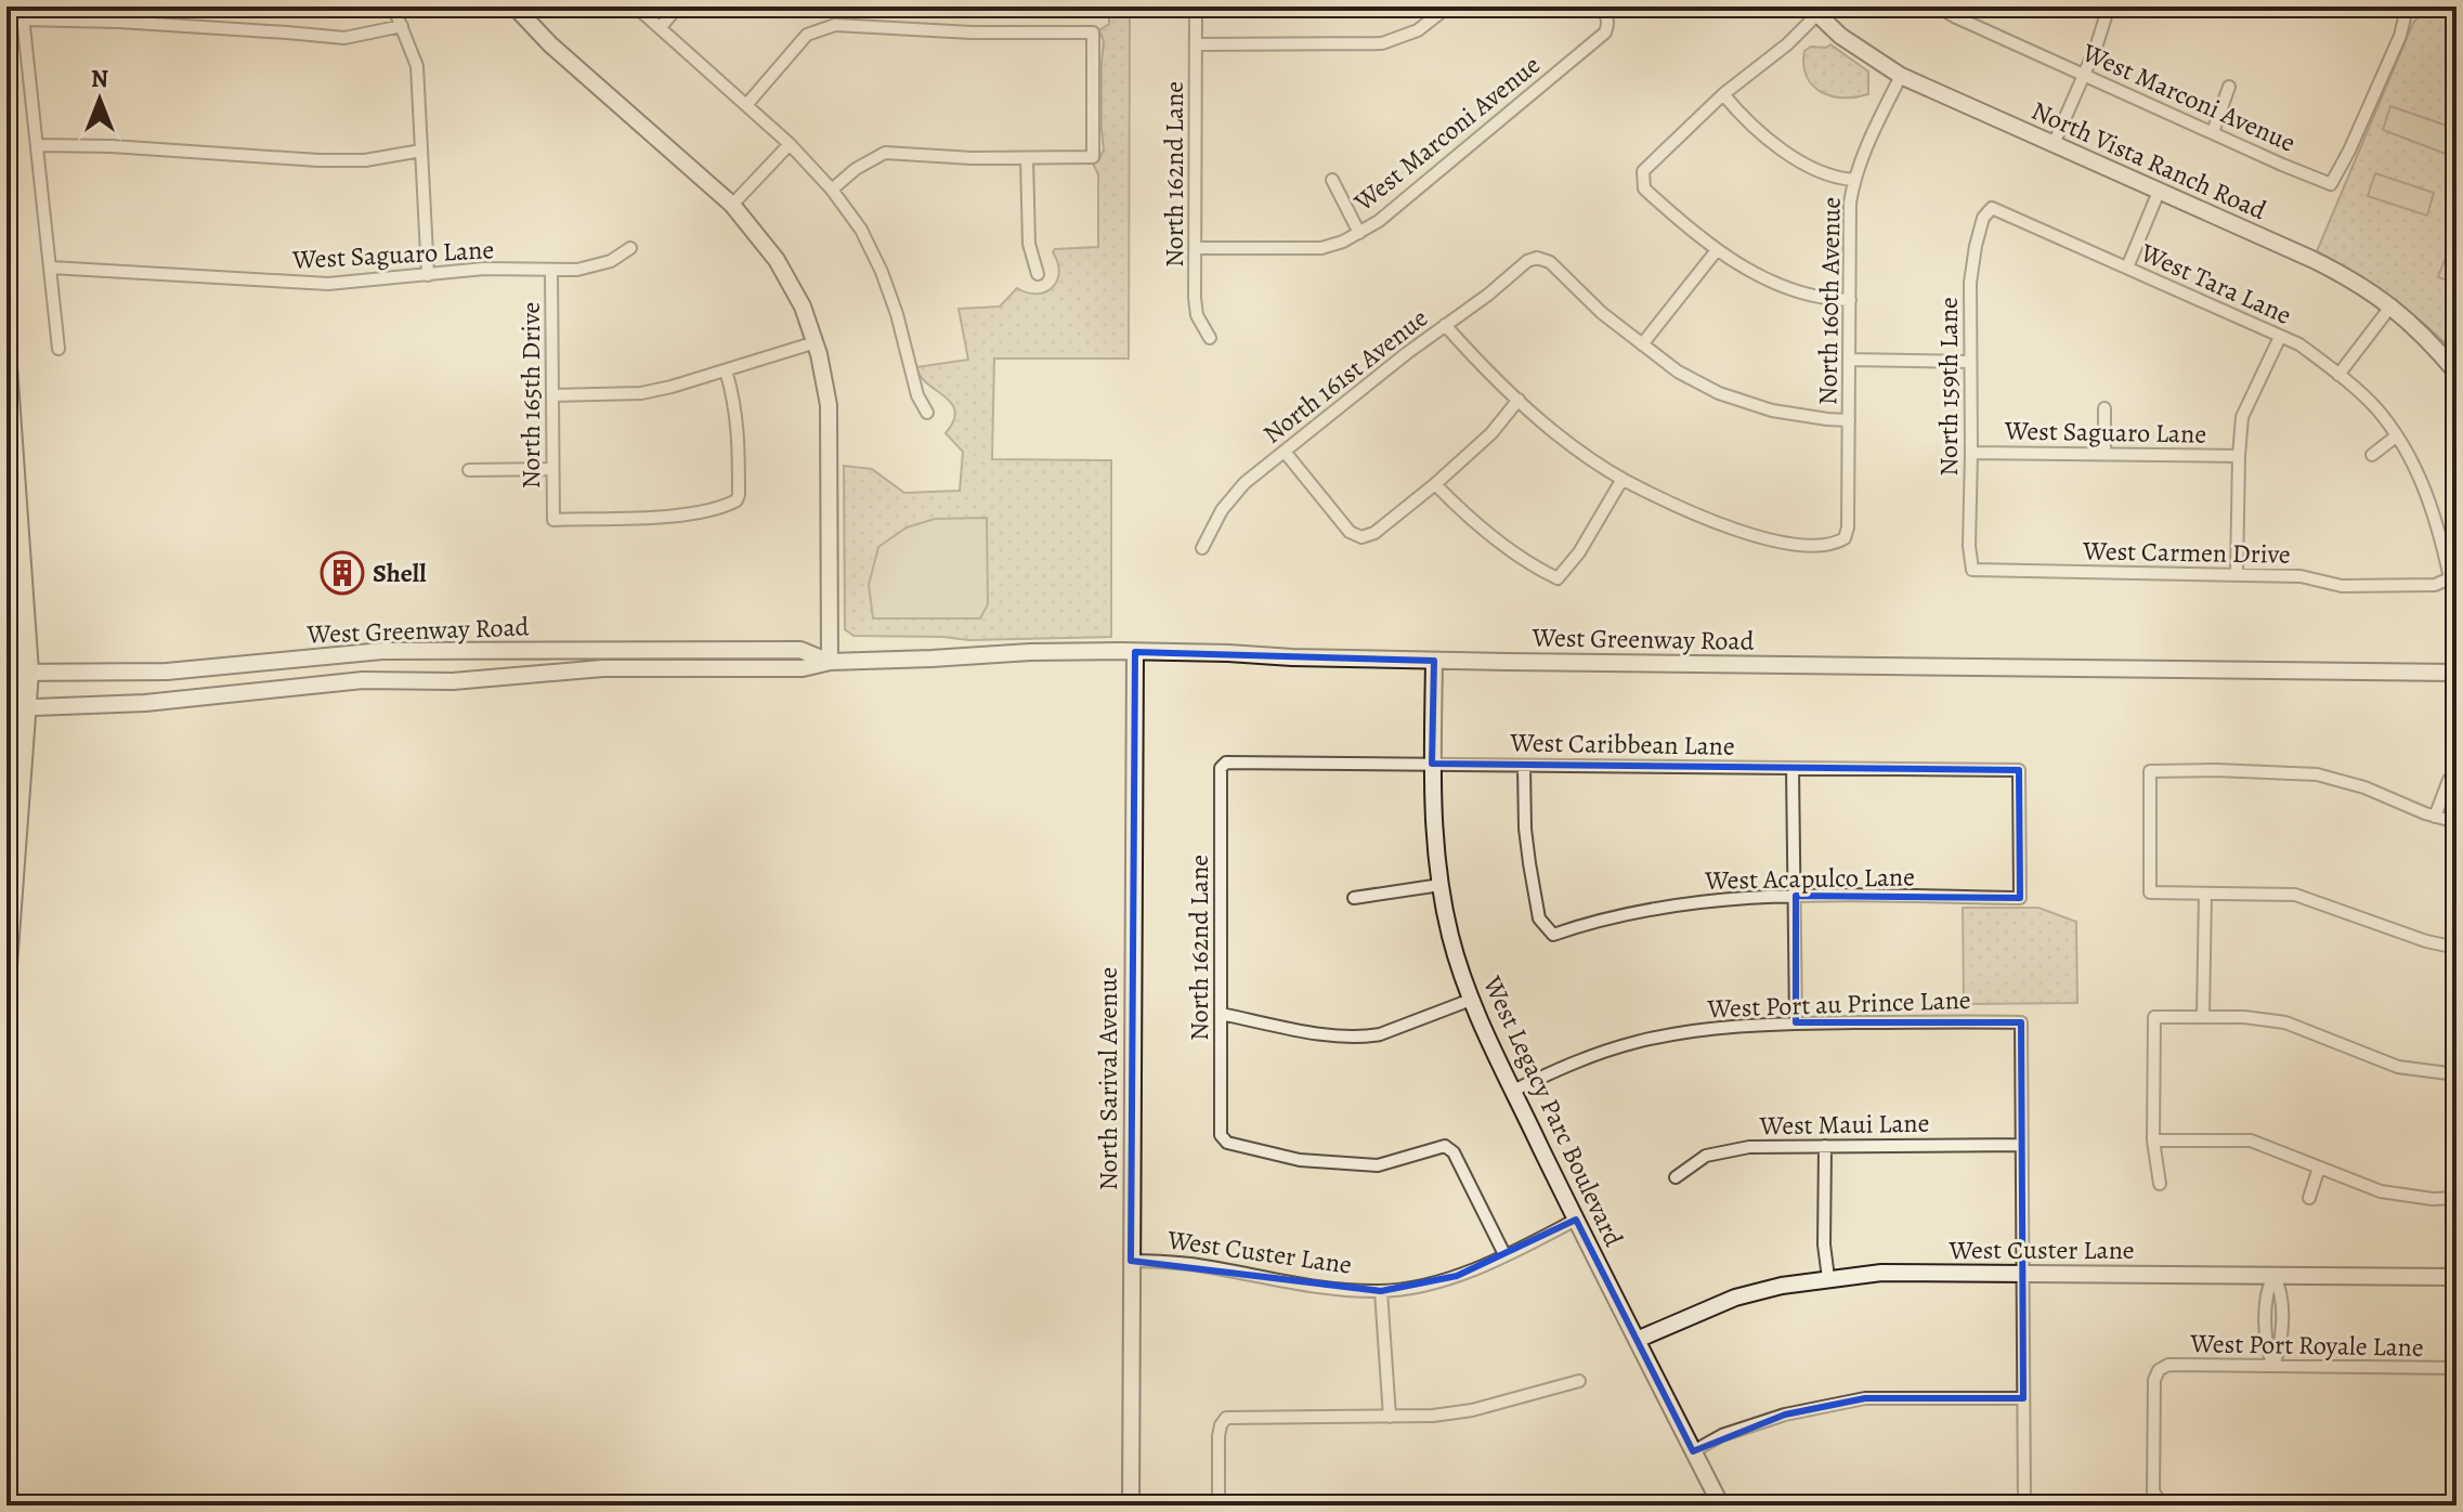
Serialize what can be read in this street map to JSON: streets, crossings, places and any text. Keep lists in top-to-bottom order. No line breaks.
{"streets":{"main road":["North Vista Ranch Road","West Greenway Road","North Sarival Avenue","West Legacy Parc Boulevard","West Custer Lane"],"street":["West Marconi Avenue","North 162nd Lane","West Saguaro Lane","West Tara Lane","North 160th Avenue","North 161st Avenue","North 159th Lane","North 165th Drive","West Carmen Drive","West Caribbean Lane","West Acapulco Lane","West Port au Prince Lane","West Maui Lane","West Port Royale Lane"]},"crossings":[["West Marconi Avenue","North 162nd Lane"],["North Vista Ranch Road","North 160th Avenue"],["North 162nd Lane","West Caribbean Lane"],["North 162nd Lane","West Custer Lane"],["West Saguaro Lane","North 159th Lane"],["West Saguaro Lane","North 165th Drive"],["West Tara Lane","North 159th Lane"],["West Tara Lane","West Carmen Drive"],["North 159th Lane","West Carmen Drive"],["West Greenway Road","North Sarival Avenue"],["West Greenway Road","West Legacy Parc Boulevard"],["West Caribbean Lane","West Acapulco Lane"],["West Caribbean Lane","West Legacy Parc Boulevard"],["West Port au Prince Lane","West Legacy Parc Boulevard"],["West Port au Prince Lane","West Maui Lane"],["North Sarival Avenue","West Custer Lane"],["West Legacy Parc Boulevard","West Custer Lane"]],"places":{"building":["Shell"]},"north":"top"}
